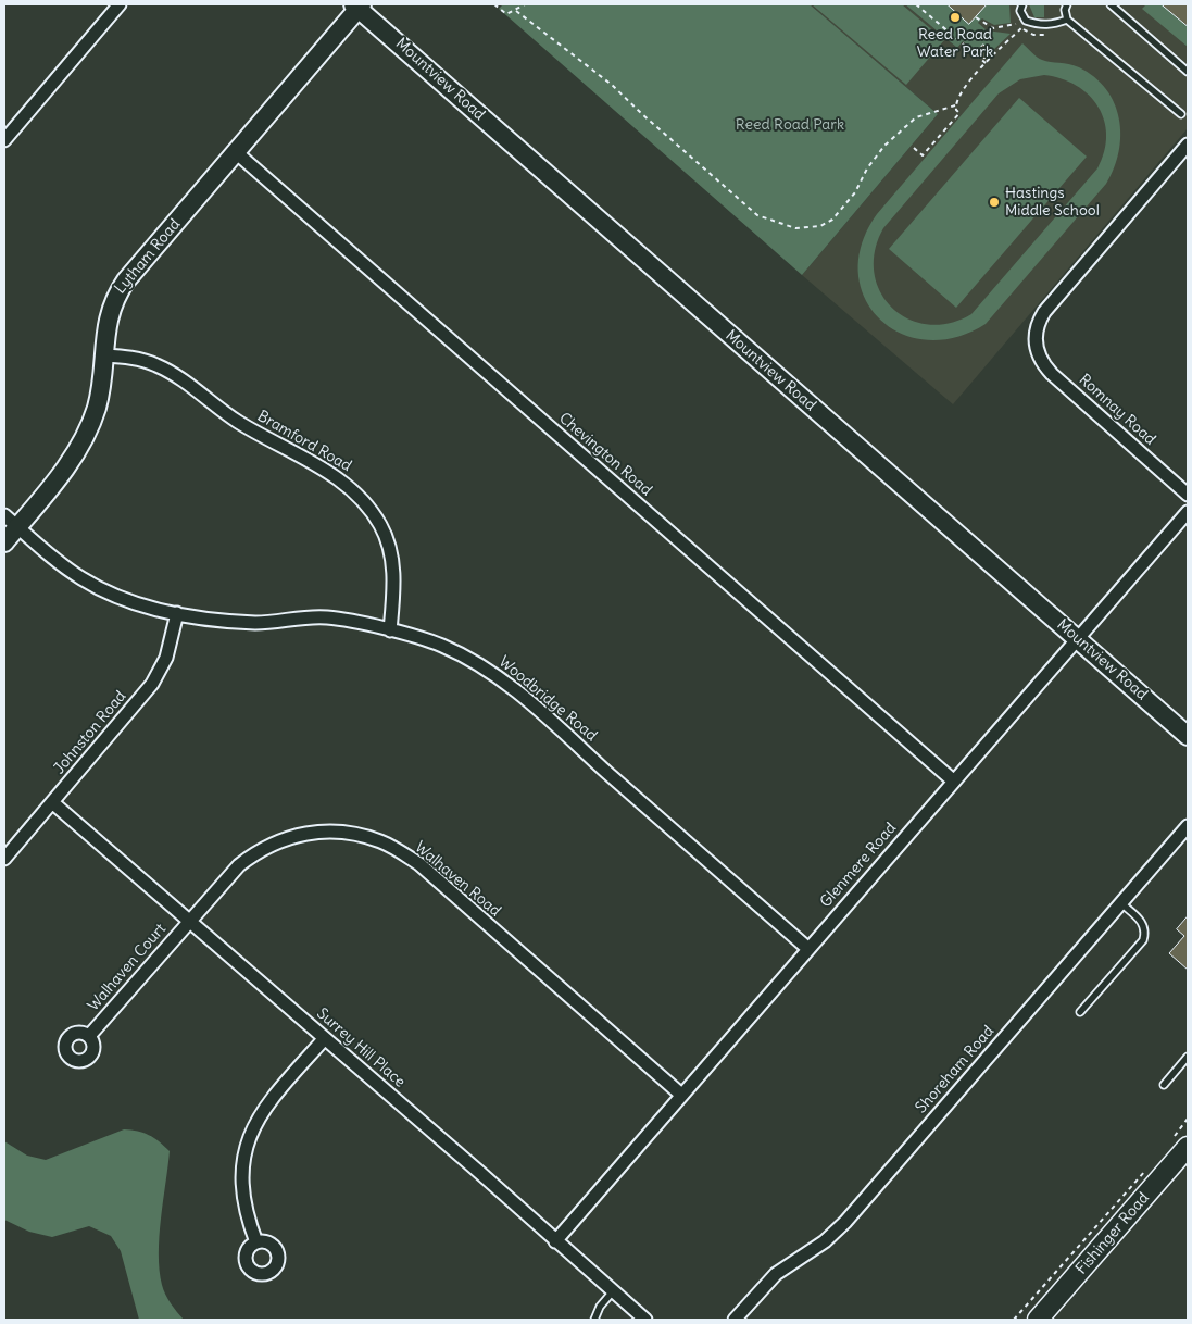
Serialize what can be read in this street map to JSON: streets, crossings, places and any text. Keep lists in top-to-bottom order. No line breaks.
{"streets":{"main road":["Fishinger Road"],"street":["Mountview Road","Lytham Road","Romnay Road","Bramford Road","Chevington Road","Woodbridge Road","Johnston Road","Glenmere Road","Walhaven Road","Walhaven Court","Surrey Hill Place","Shoreham Road"]},"crossings":[["Mountview Road","Lytham Road"],["Mountview Road","Glenmere Road"],["Lytham Road","Bramford Road"],["Lytham Road","Chevington Road"],["Lytham Road","Woodbridge Road"],["Bramford Road","Woodbridge Road"],["Chevington Road","Glenmere Road"],["Woodbridge Road","Johnston Road"],["Woodbridge Road","Glenmere Road"],["Johnston Road","Surrey Hill Place"],["Glenmere Road","Walhaven Road"],["Glenmere Road","Surrey Hill Place"],["Walhaven Road","Walhaven Court"],["Walhaven Road","Surrey Hill Place"],["Walhaven Court","Surrey Hill Place"]],"parks":["Reed Road Park"],"places":["Reed Road Water Park","Hastings Middle School"]}
